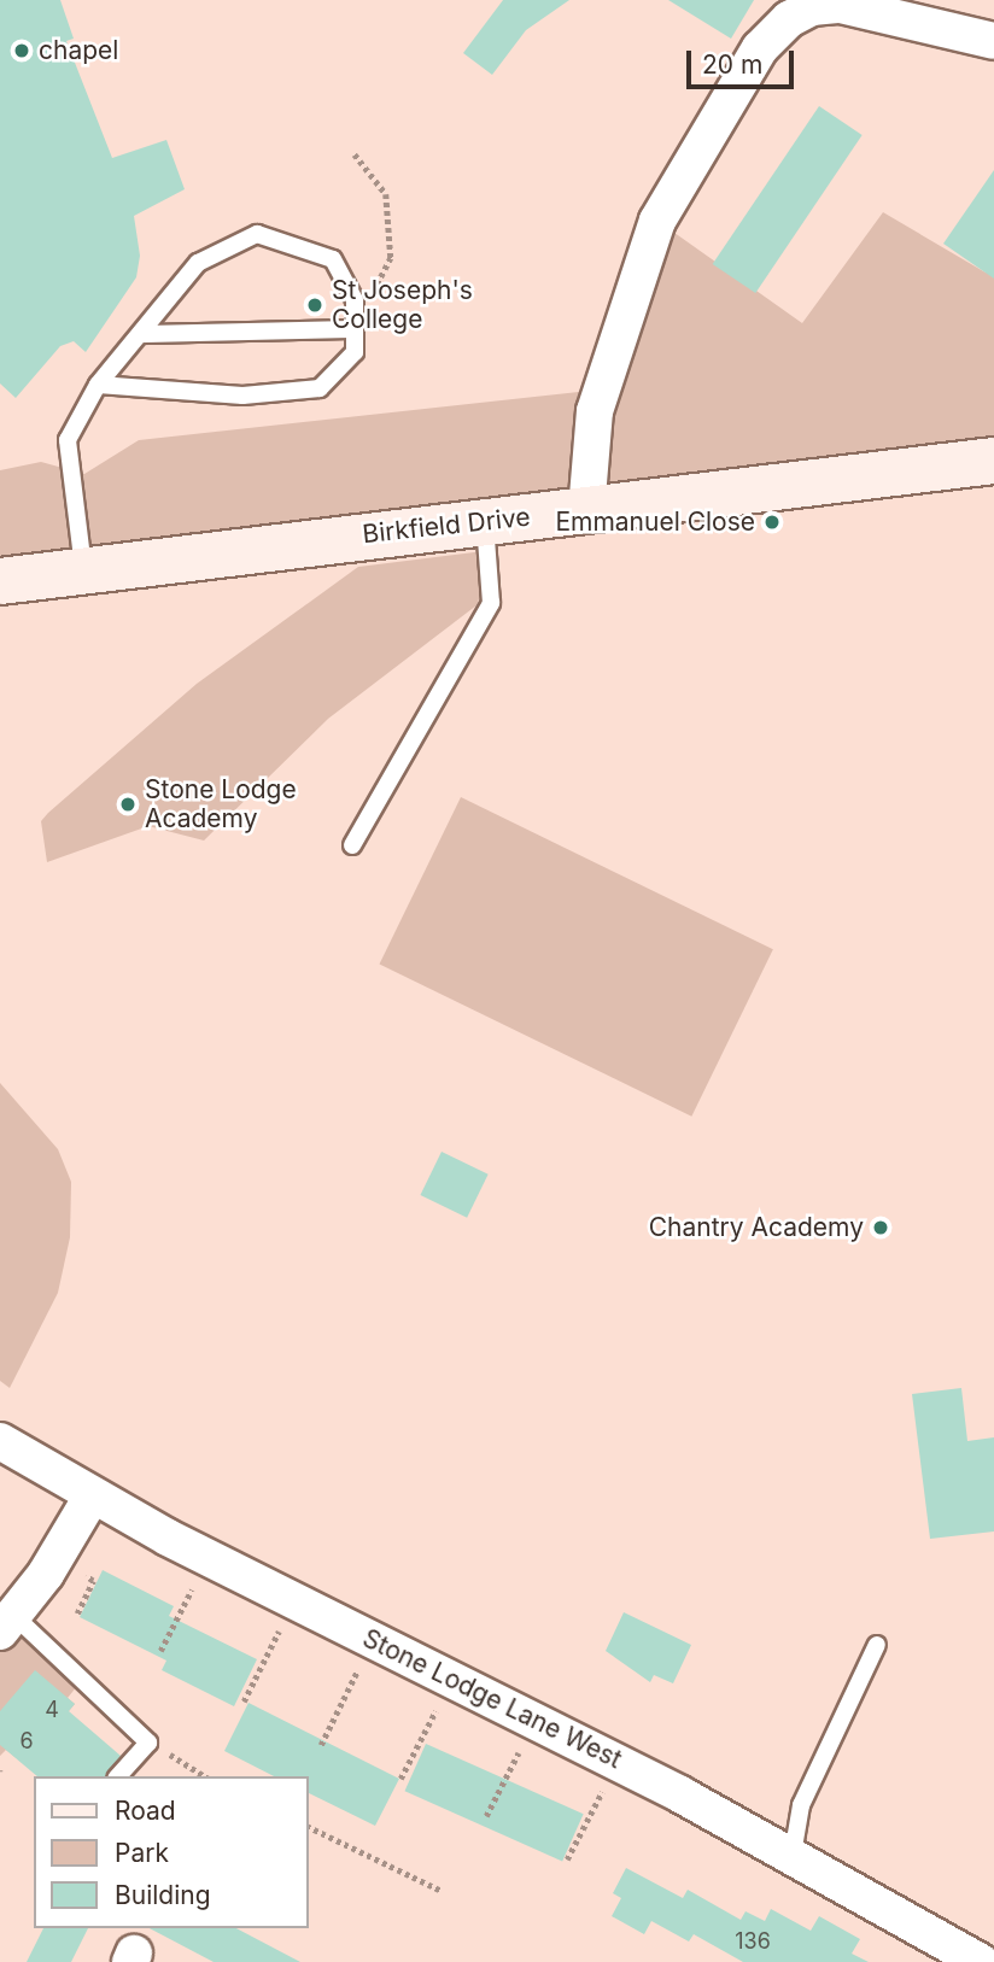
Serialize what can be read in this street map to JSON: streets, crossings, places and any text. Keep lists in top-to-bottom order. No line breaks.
{"streets":{"street":["Birkfield Drive","Stone Lodge Lane West"]},"places":["chapel","St Joseph's College","Emmanuel Close","Stone Lodge Academy","Chantry Academy"],"house_numbers":["4","6","136"],"legend":["Road","Park","Building"],"scale_bar":"20 m"}
